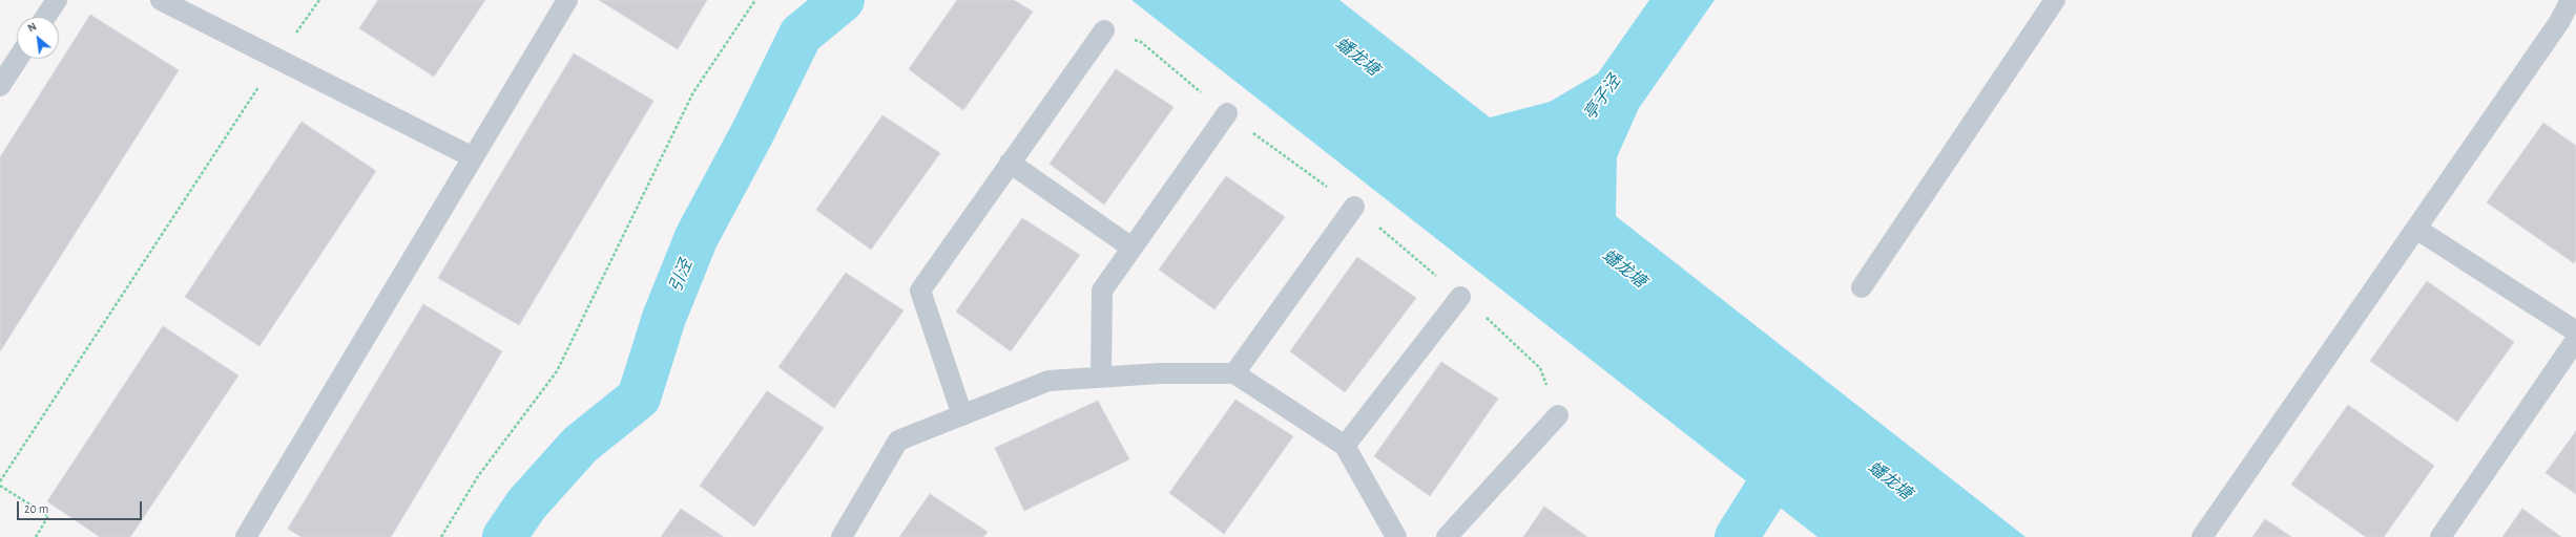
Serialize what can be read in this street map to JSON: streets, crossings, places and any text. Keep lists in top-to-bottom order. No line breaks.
{"water":["蟠龙塘","亭子泾","引泾"],"scale_bar":"20 m","north":"top left"}
